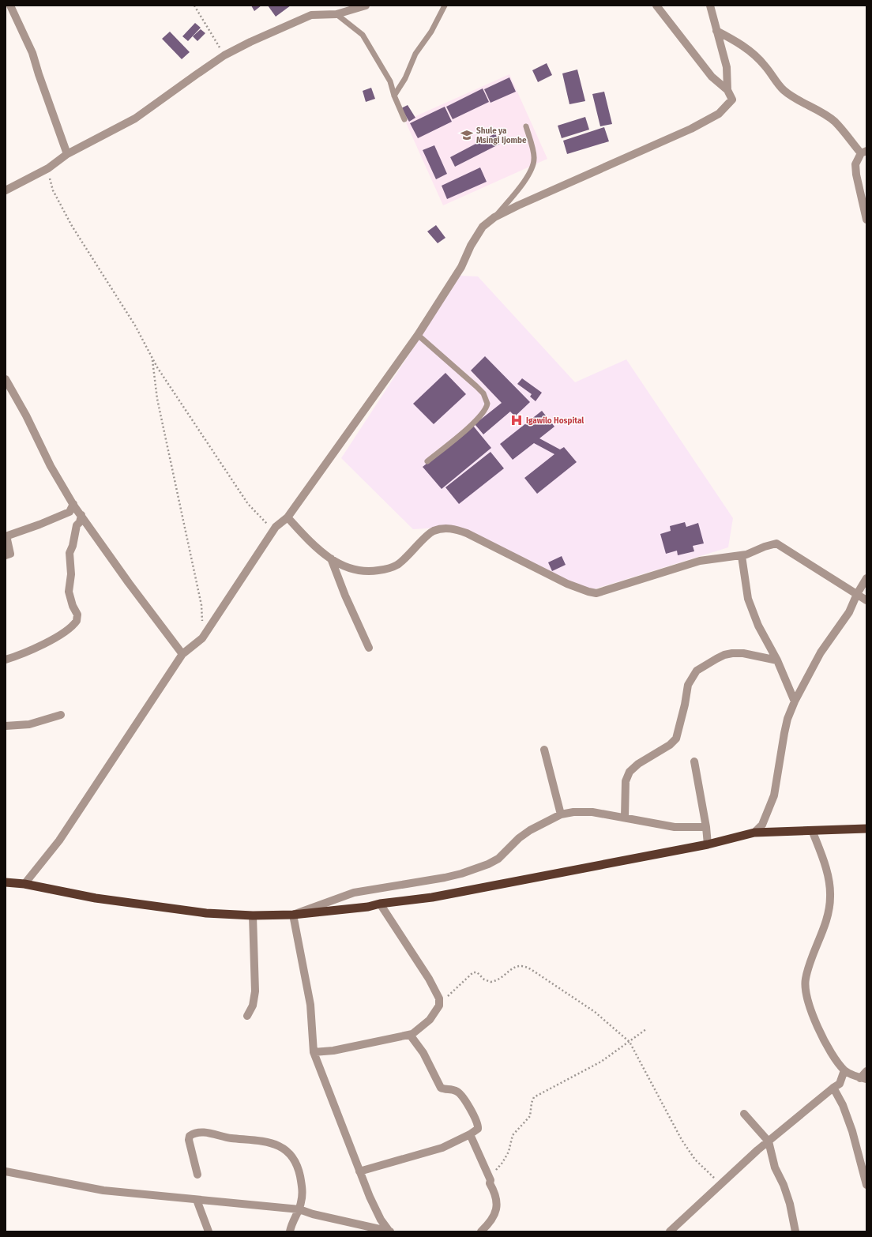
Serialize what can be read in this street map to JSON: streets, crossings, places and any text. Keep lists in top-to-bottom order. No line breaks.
{"places":{"school or university":["Shule ya Msingi Ijombe"],"hospital":["Igawilo Hospital"]}}
